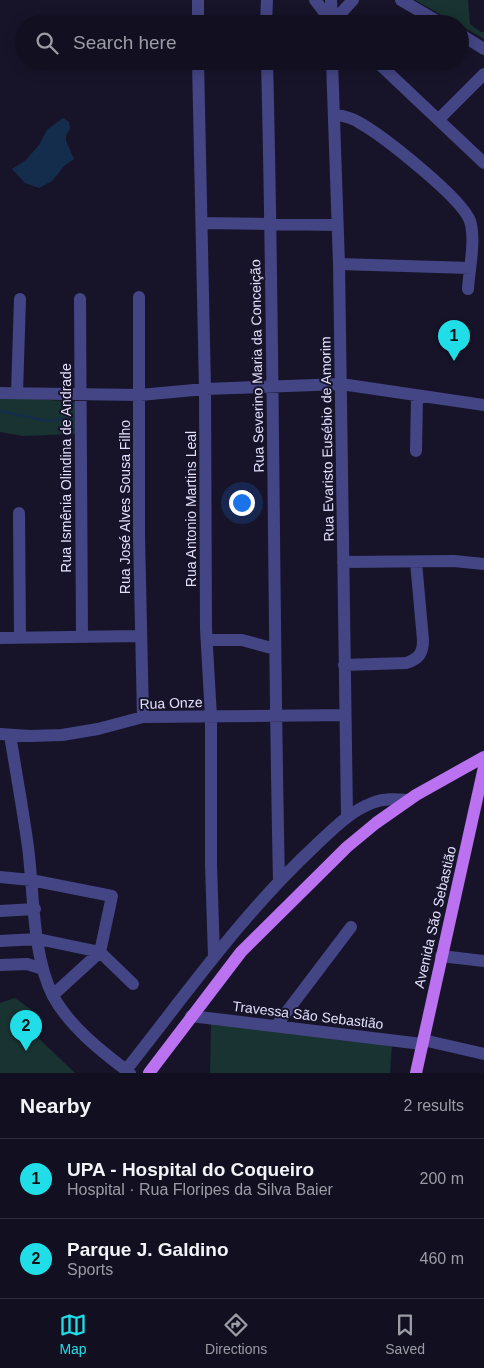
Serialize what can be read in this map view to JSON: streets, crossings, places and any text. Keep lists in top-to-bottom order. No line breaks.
{"streets":{"main road":["Avenida São Sebastião"],"street":["Rua Severino Maria da Conceição","Rua Evaristo Eusébio de Amorim","Rua Ismênia Olindina de Andrade","Rua José Alves Sousa Filho","Rua Antonio Martins Leal","Rua Onze","Travessa São Sebastião"]},"crossings":[["Rua Severino Maria da Conceição","Rua Onze"],["Rua Evaristo Eusébio de Amorim","Rua Onze"],["Rua José Alves Sousa Filho","Rua Onze"],["Rua Antonio Martins Leal","Rua Onze"],["Avenida São Sebastião","Travessa São Sebastião"]],"page":{"search":"Search here","pins":["1","2"],"heading":["Nearby","2 results"],"list":[{"mark":"1","name":"UPA - Hospital do Coqueiro","note":"Hospital · Rua Floripes da Silva Baier","value":"200 m"},{"mark":"2","name":"Parque J. Galdino","note":"Sports","value":"460 m"}],"nav":["Map","Directions","Saved"]}}
